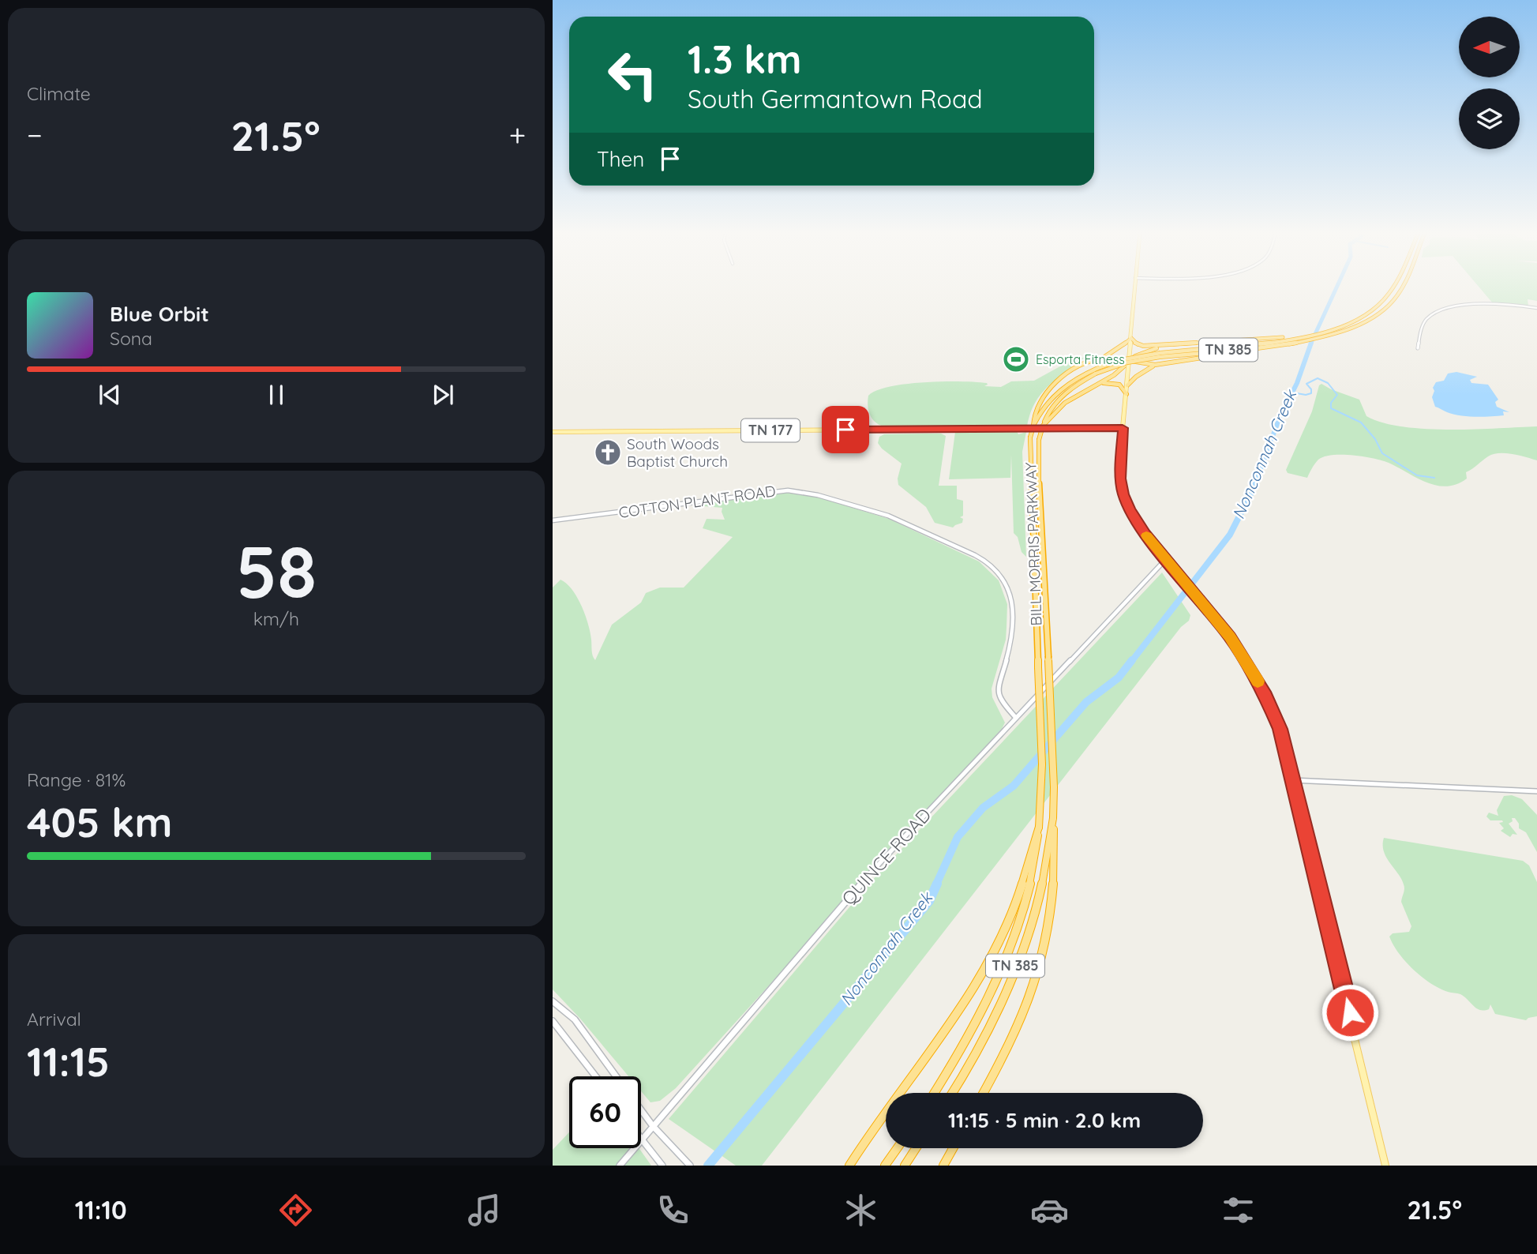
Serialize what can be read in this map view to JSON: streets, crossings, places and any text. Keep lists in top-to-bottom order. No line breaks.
{"streets":{"highway":["TN 385","BILL MORRIS PARKWAY"],"main road":["TN 177"],"street":["COTTON PLANT ROAD","QUINCE ROAD"]},"crossings":[["COTTON PLANT ROAD","QUINCE ROAD"]],"water":["Nonconnah Creek"],"places":{"sports":["Esporta Fitness"],"church":["South Woods Baptist Church"]},"north":"left","page":{"tile":["Climate",["58","km/h"],["Range · 81%","405 km"],["Arrival","11:15"]],"turn":["1.3 km","South Germantown Road"],"heat":["−","21.5°","+"],"then":"Then","song":["Blue Orbit","Sona"],"limit":"60","trip":"11:15 · 5 min · 2.0 km","tabs":["11:10","21.5°"]}}
